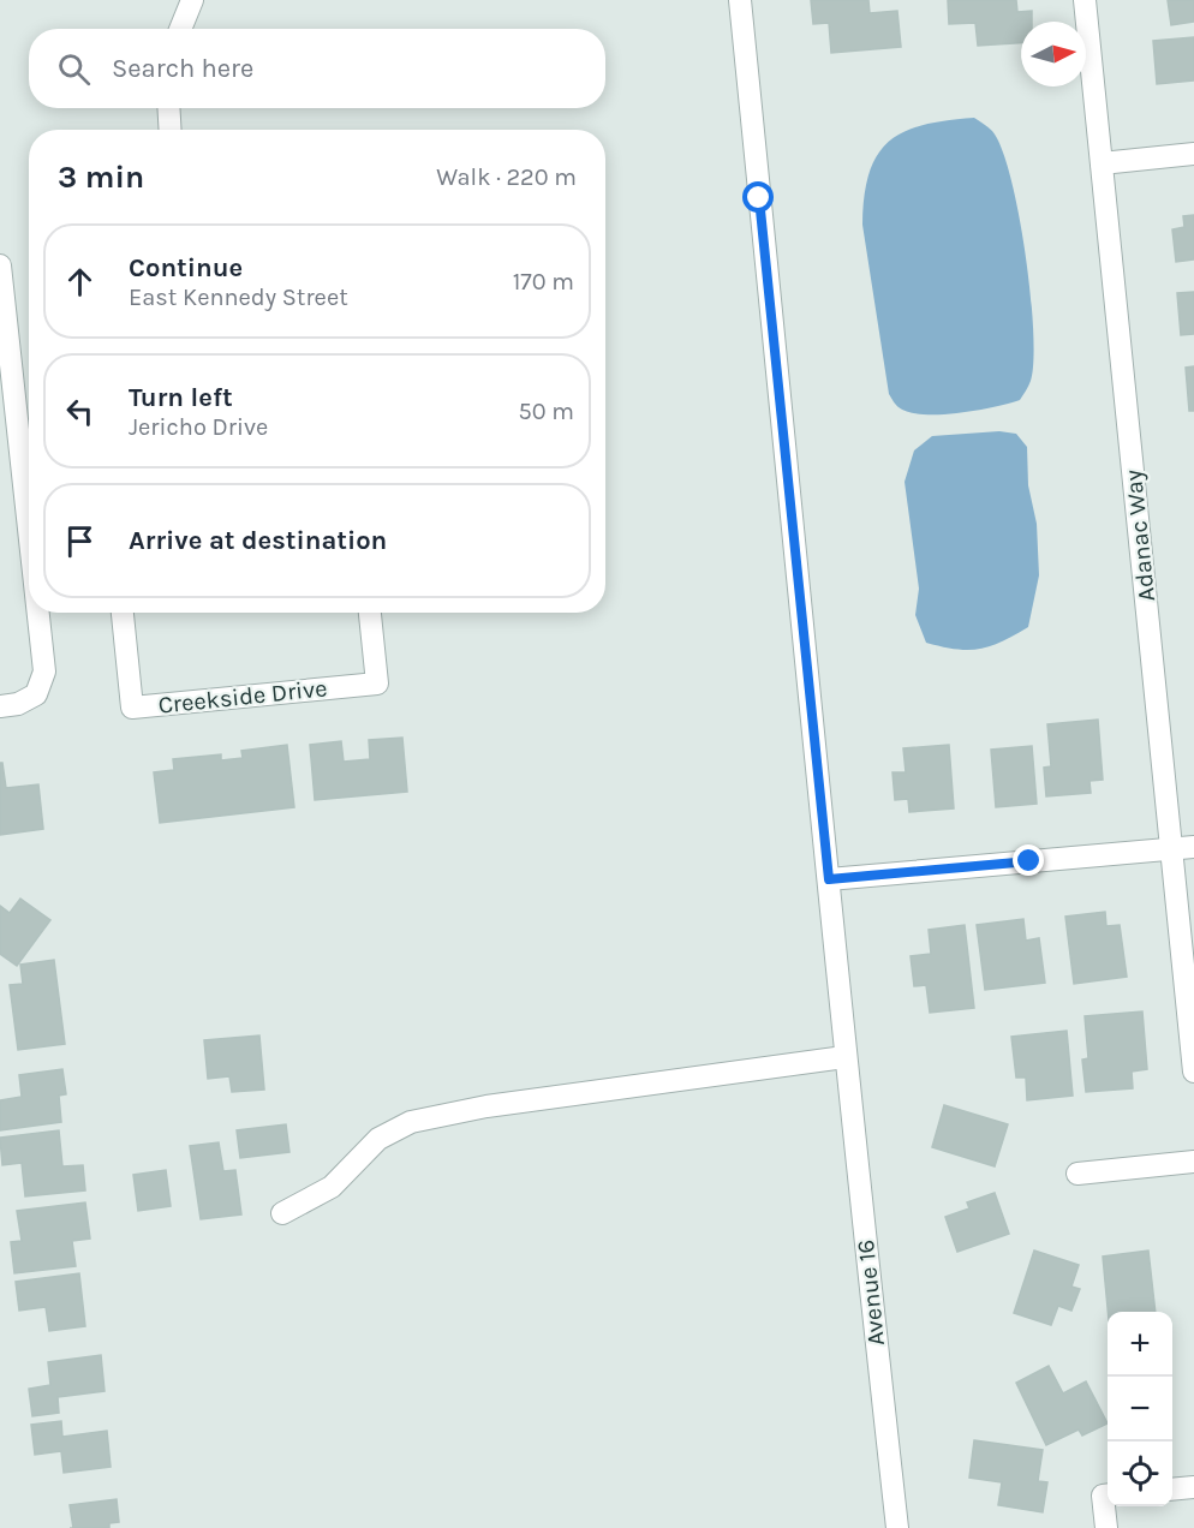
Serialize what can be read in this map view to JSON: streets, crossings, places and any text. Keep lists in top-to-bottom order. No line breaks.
{"streets":{"street":["Adanac Way","Creekside Drive","Avenue 16"]},"north":"right","page":{"search":"Search here","heading":["3 min","Walk · 220 m"],"list":[["Continue","East Kennedy Street","170 m"],["Turn left","Jericho Drive","50 m"],"Arrive at destination"],"map_buttons":["+","−"]}}
